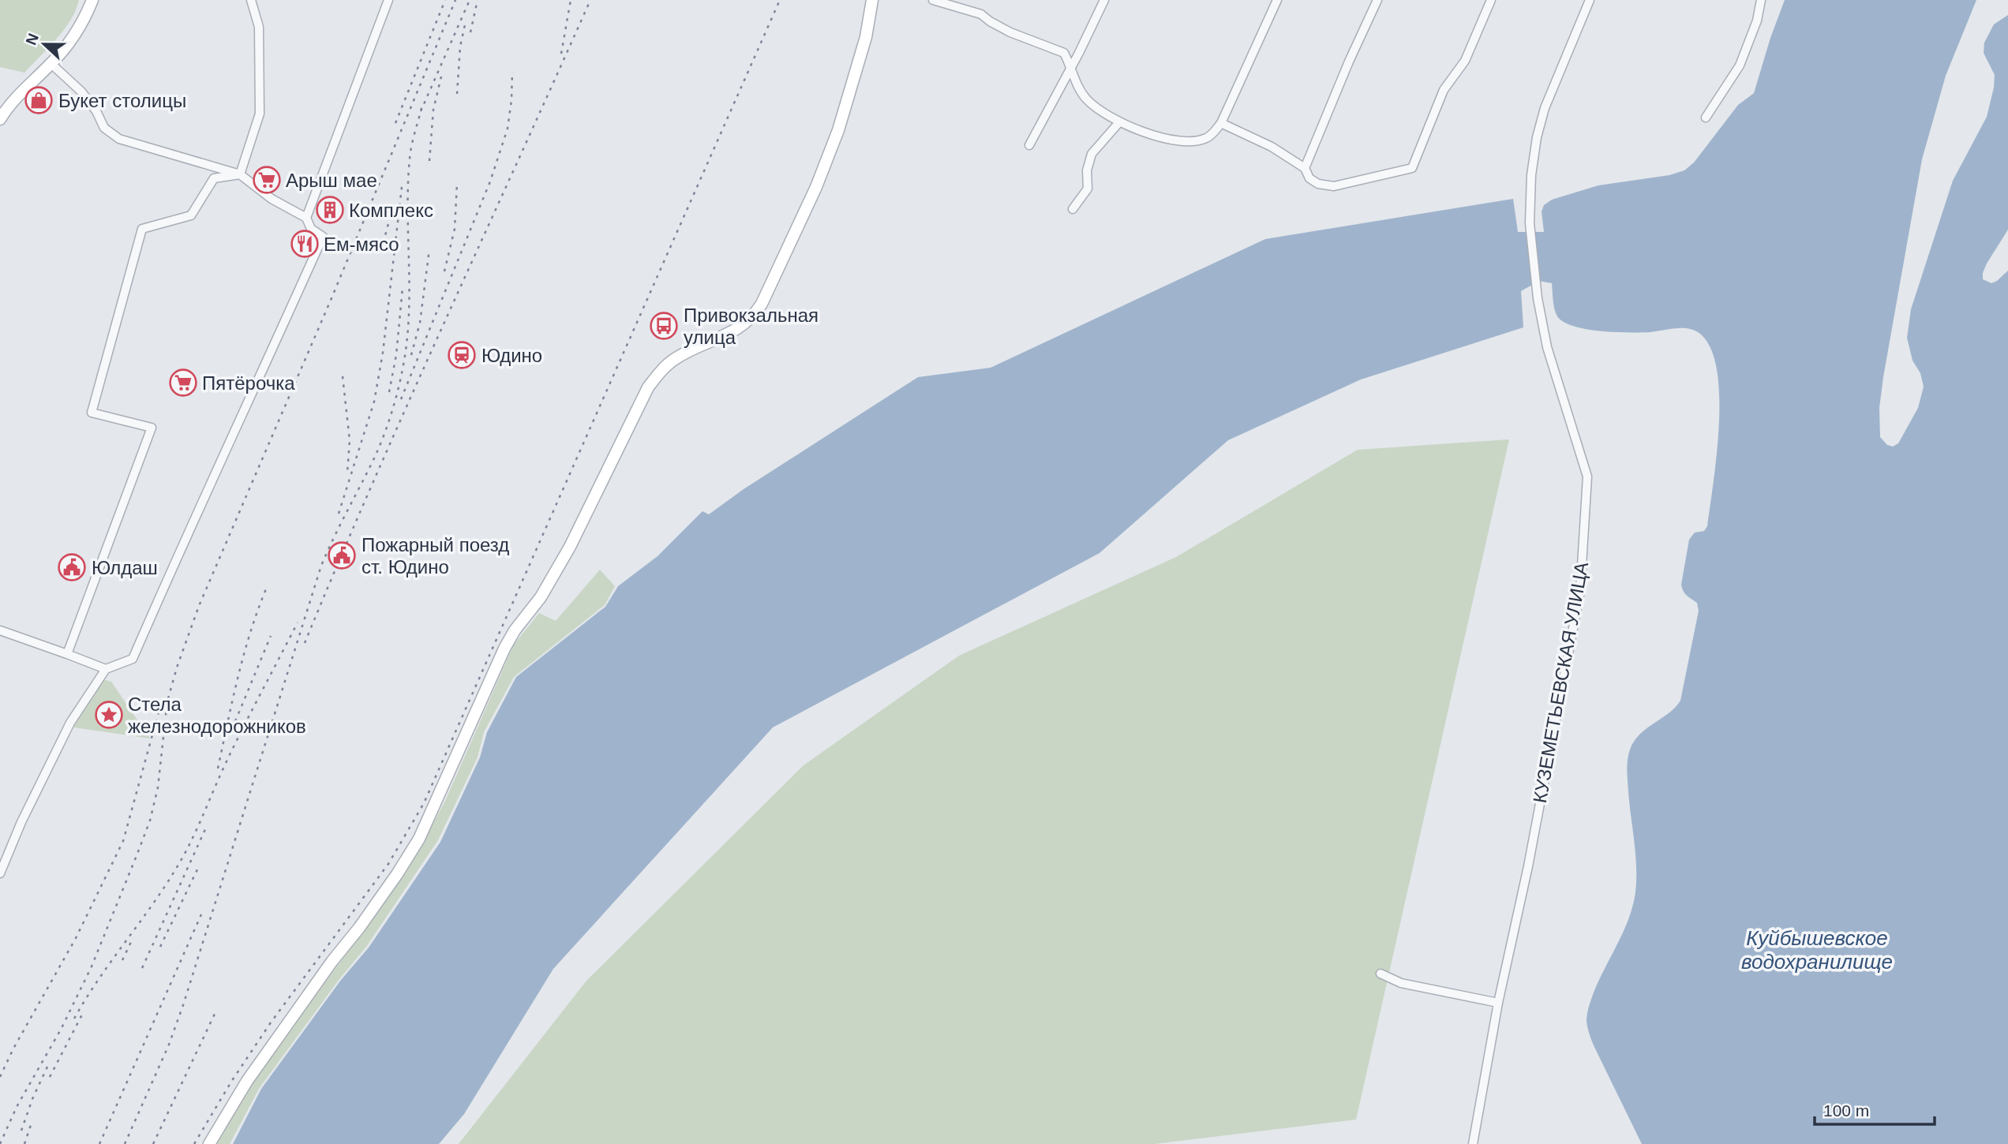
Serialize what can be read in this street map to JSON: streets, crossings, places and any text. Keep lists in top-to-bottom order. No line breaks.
{"streets":{"street":["КУЗЕМЕТЬЕВСКАЯ УЛИЦА"]},"water":["Куйбышевское водохранилище"],"places":{"shop":["Букет столицы"],"supermarket":["Арыш мае","Пятёрочка"],"building":["Комплекс"],"restaurant":["Ем-мясо"],"bus stop":["Привокзальная улица"],"station":["Юдино"],"public building":["Пожарный поезд ст. Юдино","Юлдаш"],"place":["Стела железнодорожников"]},"scale_bar":"100 m","north":"left"}
